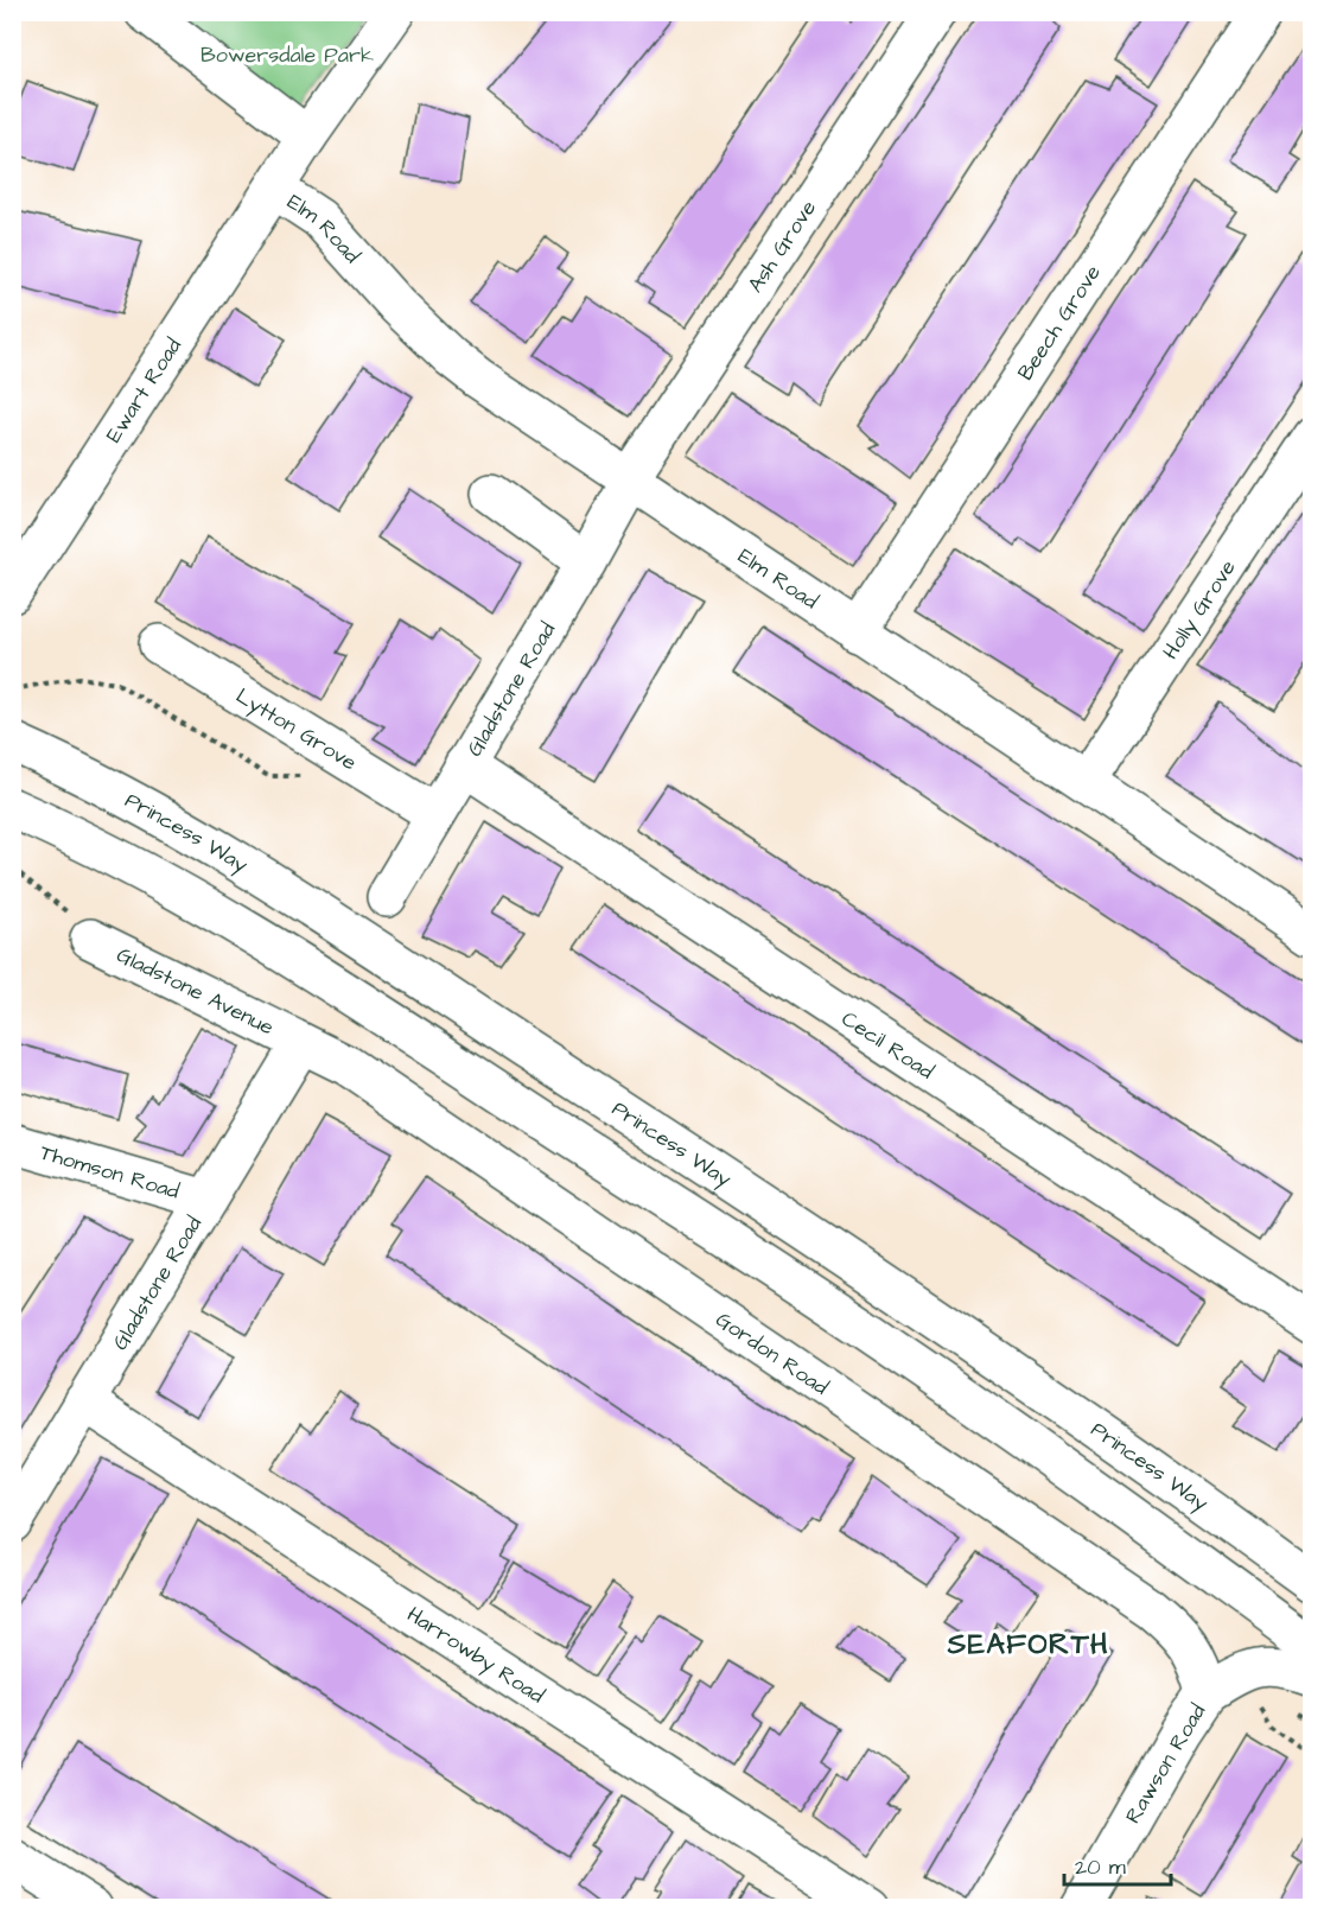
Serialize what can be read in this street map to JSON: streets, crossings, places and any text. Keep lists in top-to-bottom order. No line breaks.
{"streets":{"main road":["Elm Road","Ash Grove","Beech Grove","Ewart Road","Holly Grove","Gladstone Road","Lytton Grove","Princess Way","Gladstone Avenue","Cecil Road","Thomson Road","Gordon Road","Harrowby Road","Rawson Road"]},"crossings":[["Elm Road","Ash Grove"],["Elm Road","Beech Grove"],["Elm Road","Ewart Road"],["Elm Road","Holly Grove"],["Elm Road","Gladstone Road"],["Ash Grove","Gladstone Road"],["Gladstone Road","Lytton Grove"],["Gladstone Road","Gladstone Avenue"],["Gladstone Road","Cecil Road"],["Gladstone Road","Thomson Road"],["Gladstone Road","Gordon Road"],["Gladstone Road","Harrowby Road"],["Gladstone Avenue","Gordon Road"],["Gordon Road","Rawson Road"]],"districts":["SEAFORTH"],"parks":["Bowersdale Park"],"scale_bar":"20 m"}
